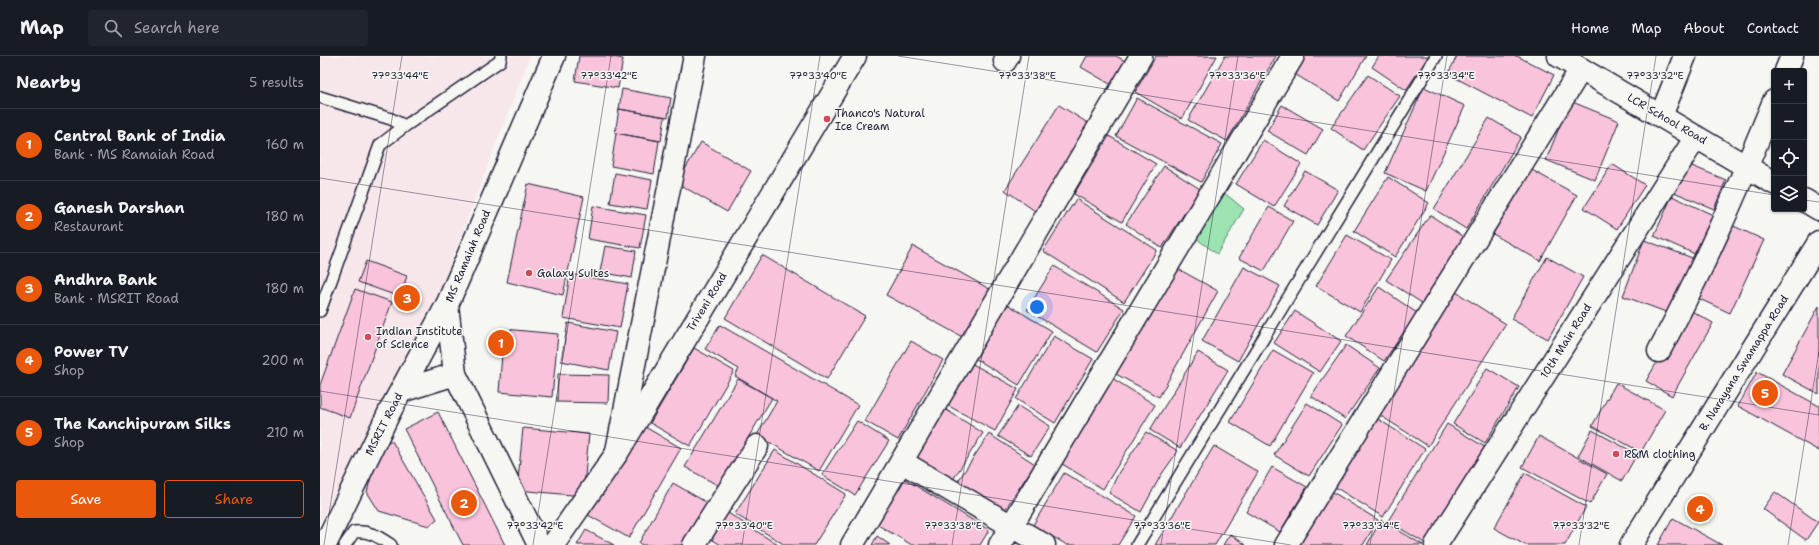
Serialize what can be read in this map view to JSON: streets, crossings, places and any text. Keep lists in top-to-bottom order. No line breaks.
{"streets":{"street":["LCR School Road","MS Ramaiah Road","Triveni Road","10th Main Road","B. Narayana Swamappa Road","MSRIT Road"]},"crossings":[["LCR School Road","10th Main Road"],["MS Ramaiah Road","MSRIT Road"]],"places":["Thanco's Natural Ice Cream","Galaxy Suites","Indian Institute of Science","R&M clothing"],"page":{"header":"Map","search":"Search here","nav":["Home","Map","About","Contact"],"heading":["Nearby","5 results"],"map_buttons":["+","−"],"list":[{"mark":"1","name":"Central Bank of India","note":"Bank · MS Ramaiah Road","value":"160 m"},{"mark":"2","name":"Ganesh Darshan","note":"Restaurant","value":"180 m"},{"mark":"3","name":"Andhra Bank","note":"Bank · MSRIT Road","value":"180 m"},{"mark":"4","name":"Power TV","note":"Shop","value":"200 m"},{"mark":"5","name":"The Kanchipuram Silks","note":"Shop","value":"210 m"}],"pins":["3","1","5","2","4"],"buttons":["Save","Share"]},"coordinates":["77°33'44\"E","77°33'42\"E","77°33'40\"E","77°33'38\"E","77°33'36\"E","77°33'34\"E","77°33'32\"E"]}
